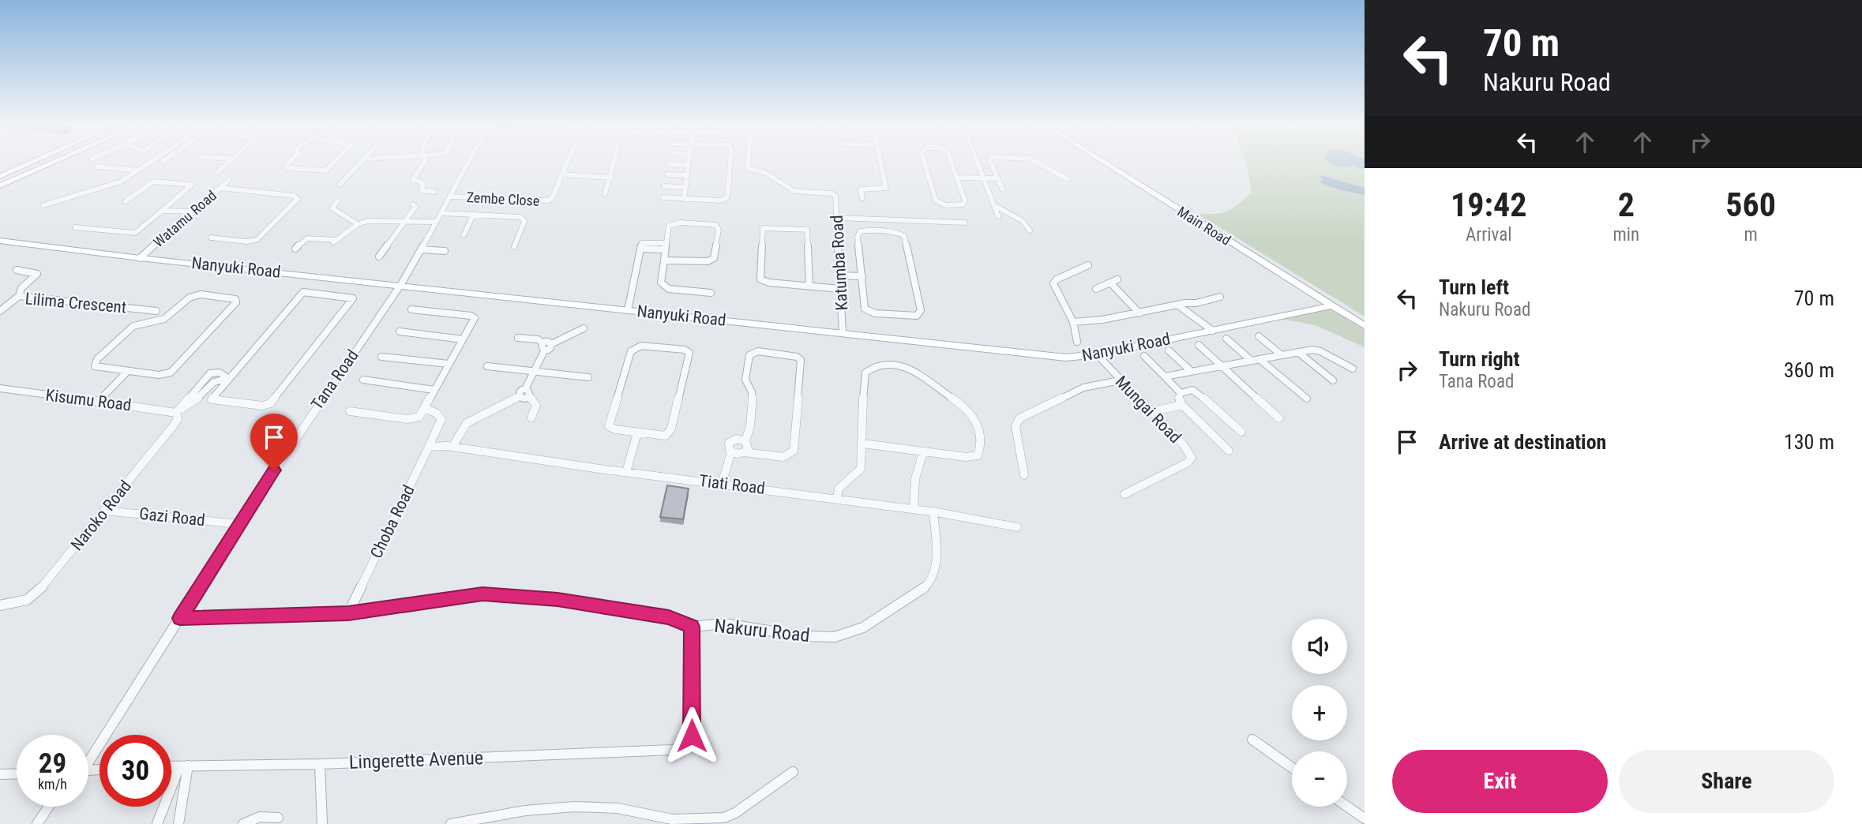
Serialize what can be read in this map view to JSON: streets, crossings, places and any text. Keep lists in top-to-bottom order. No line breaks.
{"streets":{"street":["Zembe Close","Watamu Road","Main Road","Katumba Road","Nanyuki Road","Lilima Crescent","Tana Road","Kisumu Road","Mungai Road","Tiati Road","Naroko Road","Gazi Road","Choba Road","Nakuru Road","Lingerette Avenue"]},"crossings":[["Zembe Close","Tana Road"],["Watamu Road","Nanyuki Road"],["Main Road","Nanyuki Road"],["Katumba Road","Nanyuki Road"],["Nanyuki Road","Tana Road"],["Nanyuki Road","Mungai Road"],["Tana Road","Gazi Road"],["Tana Road","Nakuru Road"],["Kisumu Road","Naroko Road"],["Tiati Road","Nakuru Road"],["Naroko Road","Gazi Road"],["Choba Road","Nakuru Road"],["Nakuru Road","Lingerette Avenue"]],"page":{"turn":["70 m","Nakuru Road"],"eta":["19:42","Arrival","2","min","560","m"],"list":[{"name":"Turn left","note":"Nakuru Road","value":"70 m"},{"name":"Turn right","note":"Tana Road","value":"360 m"},{"name":"Arrive at destination","value":"130 m"}],"map_buttons":["+","−"],"speed":"29 km/h","limit":"30","buttons":["Exit","Share"]}}
